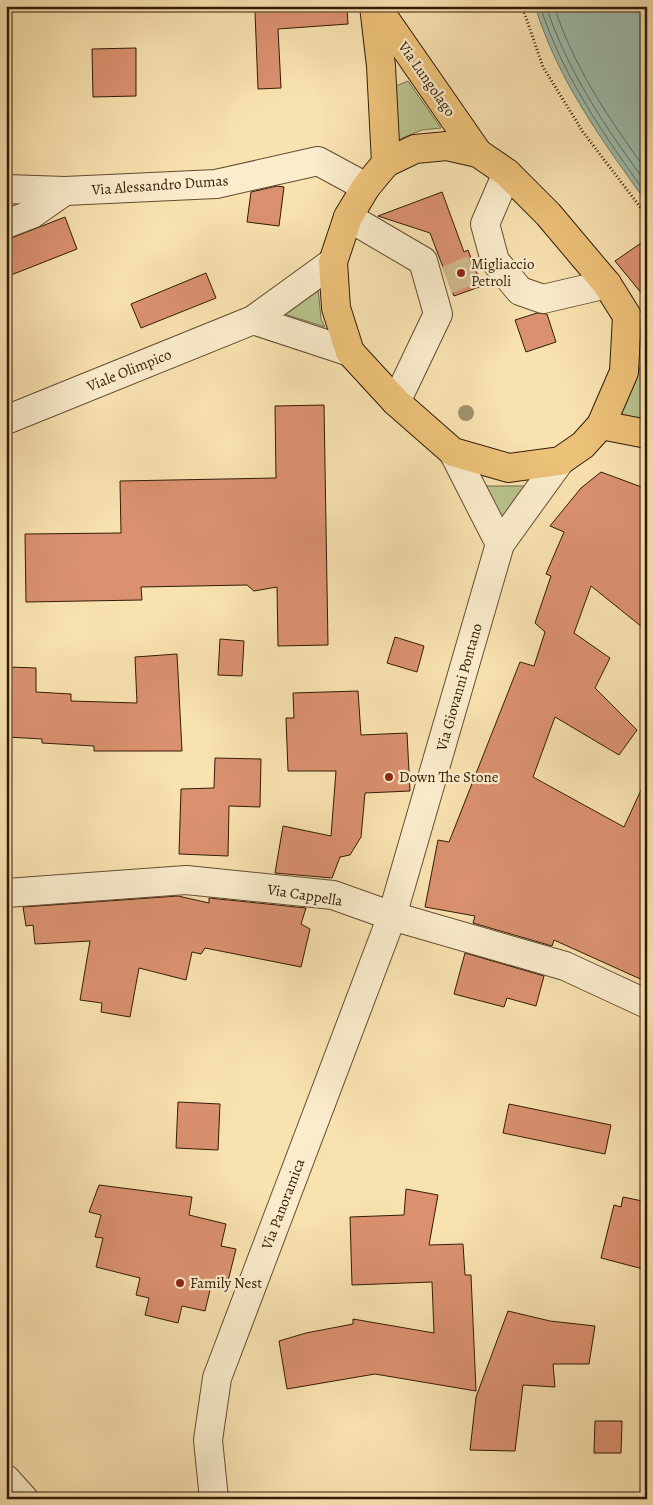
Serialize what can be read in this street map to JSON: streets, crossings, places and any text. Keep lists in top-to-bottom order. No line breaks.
{"streets":{"main road":["Via Lungolago"],"street":["Via Alessandro Dumas","Viale Olimpico","Via Giovanni Pontano","Via Cappella","Via Panoramica"]},"crossings":[["Via Giovanni Pontano","Via Cappella"],["Via Giovanni Pontano","Via Panoramica"],["Via Cappella","Via Panoramica"]],"places":["Migliaccio Petroli","Down The Stone","Family Nest"]}
